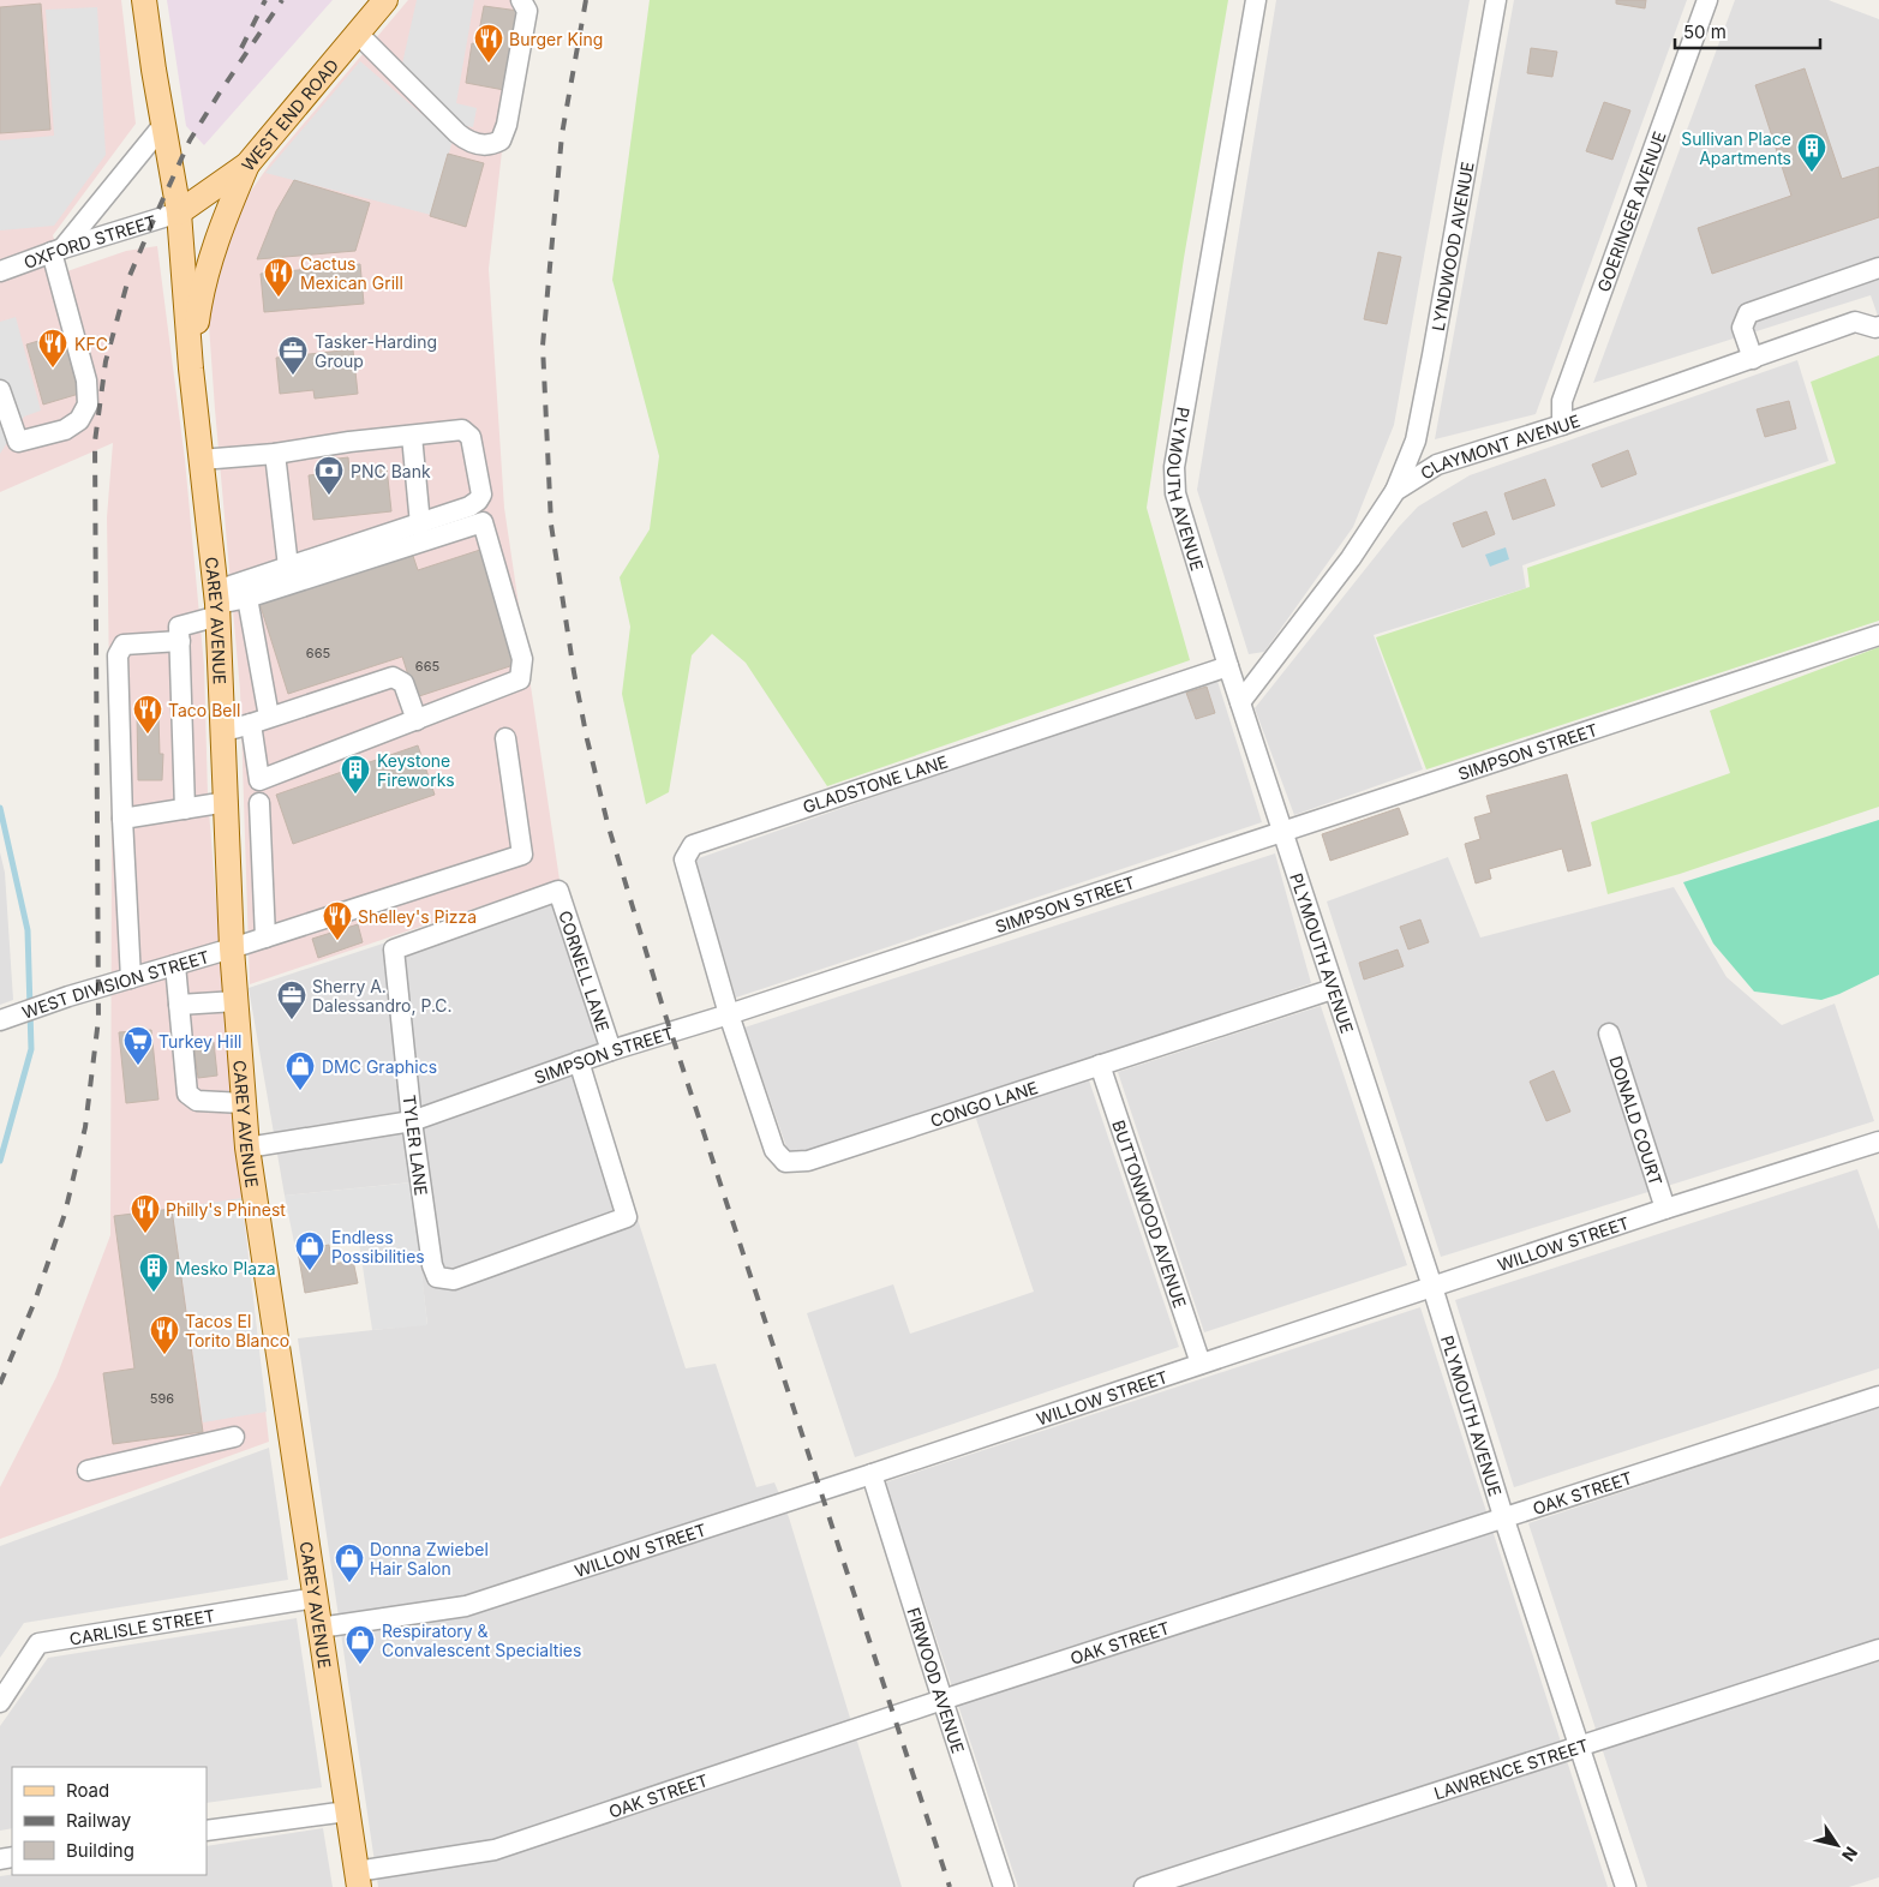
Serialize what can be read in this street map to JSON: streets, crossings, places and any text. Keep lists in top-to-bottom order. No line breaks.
{"streets":{"main road":["WEST END ROAD","CAREY AVENUE"],"street":["GOERINGER AVENUE","OXFORD STREET","LYNDWOOD AVENUE","CLAYMONT AVENUE","PLYMOUTH AVENUE","SIMPSON STREET","GLADSTONE LANE","CORNELL LANE","WEST DIVISION STREET","CONGO LANE","DONALD COURT","TYLER LANE","BUTTONWOOD AVENUE","WILLOW STREET","OAK STREET","CARLISLE STREET","FIRWOOD AVENUE","LAWRENCE STREET"]},"crossings":[["WEST END ROAD","OXFORD STREET"],["WEST END ROAD","CAREY AVENUE"],["GOERINGER AVENUE","CLAYMONT AVENUE"],["OXFORD STREET","CAREY AVENUE"],["LYNDWOOD AVENUE","CLAYMONT AVENUE"],["CLAYMONT AVENUE","PLYMOUTH AVENUE"],["PLYMOUTH AVENUE","SIMPSON STREET"],["PLYMOUTH AVENUE","GLADSTONE LANE"],["PLYMOUTH AVENUE","CONGO LANE"],["PLYMOUTH AVENUE","WILLOW STREET"],["PLYMOUTH AVENUE","OAK STREET"],["PLYMOUTH AVENUE","LAWRENCE STREET"],["CAREY AVENUE","SIMPSON STREET"],["CAREY AVENUE","WEST DIVISION STREET"],["CAREY AVENUE","WILLOW STREET"],["CAREY AVENUE","OAK STREET"],["CAREY AVENUE","CARLISLE STREET"],["SIMPSON STREET","GLADSTONE LANE"],["SIMPSON STREET","CORNELL LANE"],["SIMPSON STREET","CONGO LANE"],["SIMPSON STREET","TYLER LANE"],["GLADSTONE LANE","CONGO LANE"],["CORNELL LANE","TYLER LANE"],["CONGO LANE","BUTTONWOOD AVENUE"],["DONALD COURT","WILLOW STREET"],["BUTTONWOOD AVENUE","WILLOW STREET"],["WILLOW STREET","FIRWOOD AVENUE"],["OAK STREET","FIRWOOD AVENUE"]],"places":{"restaurant":["Burger King","Cactus Mexican Grill","KFC","Taco Bell","Shelley's Pizza","Philly's Phinest","Tacos El Torito Blanco"],"building":["Sullivan Place Apartments","Keystone Fireworks","Mesko Plaza"],"office":["Tasker-Harding Group","Sherry A. Dalessandro, P.C."],"bank":["PNC Bank"],"supermarket":["Turkey Hill"],"shop":["DMC Graphics","Endless Possibilities","Donna Zwiebel Hair Salon","Respiratory & Convalescent Specialties"]},"house_numbers":["665","665","596"],"legend":["Road","Railway","Building"],"scale_bar":"50 m","north":"bottom right"}
